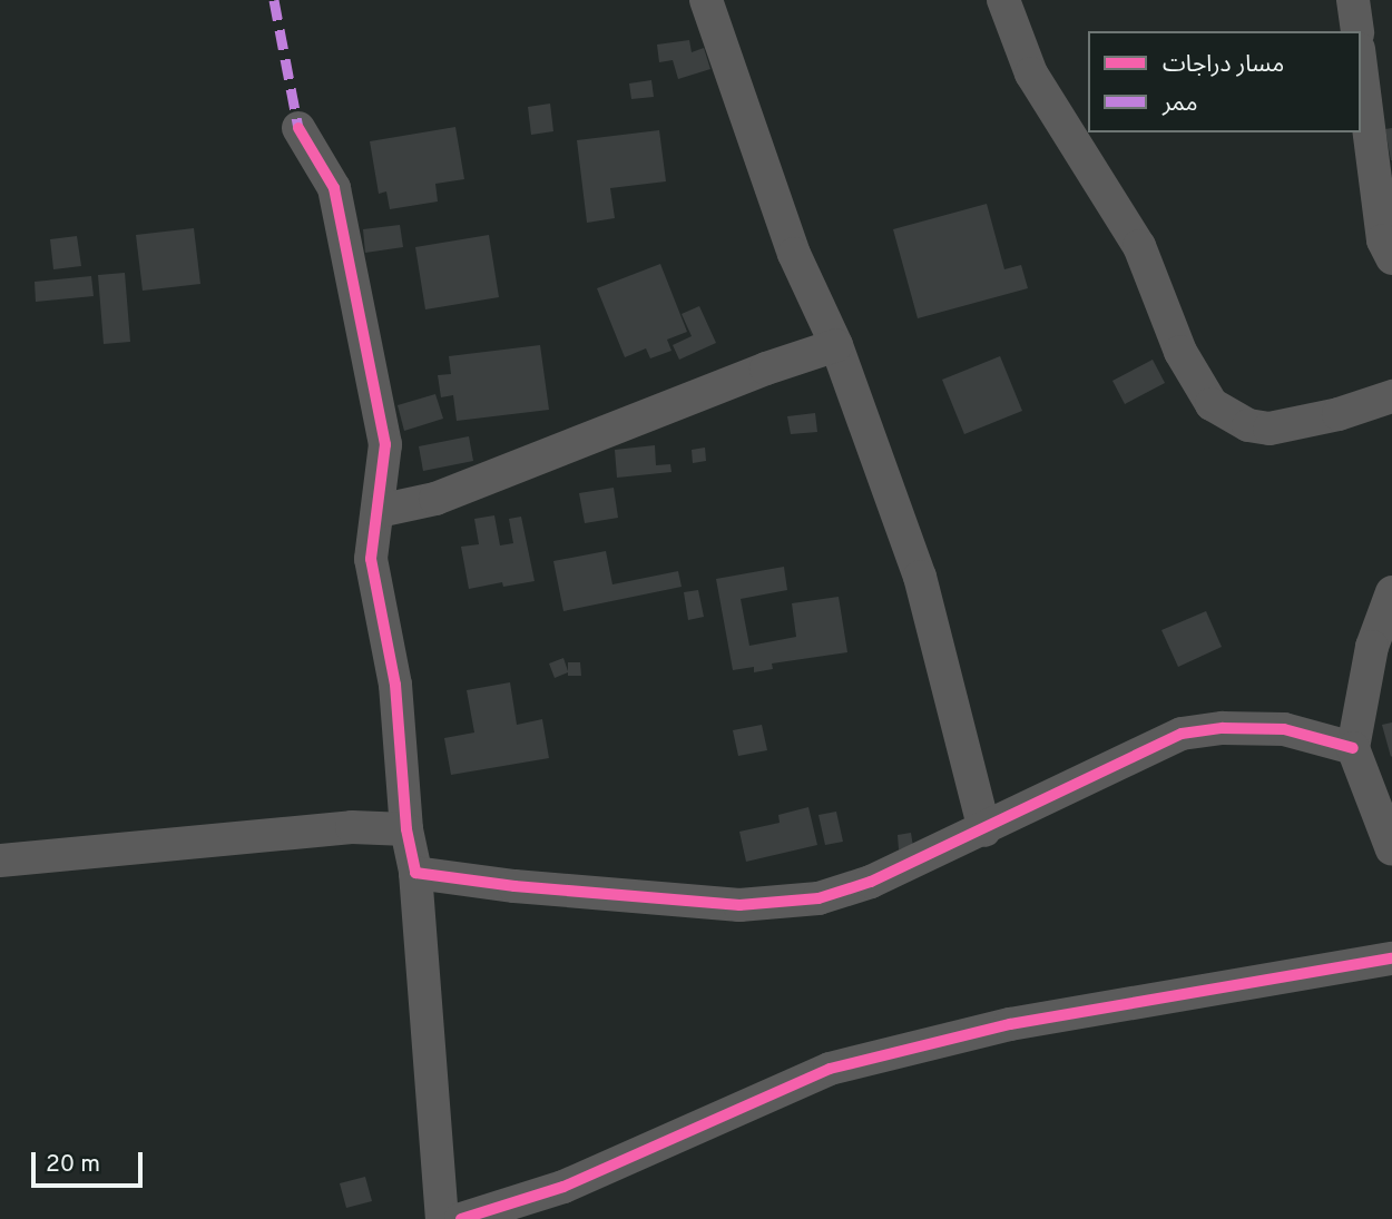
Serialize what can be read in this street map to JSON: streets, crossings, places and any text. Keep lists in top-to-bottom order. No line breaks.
{"legend":["مسار دراجات","ممر"],"scale_bar":"20 m"}
